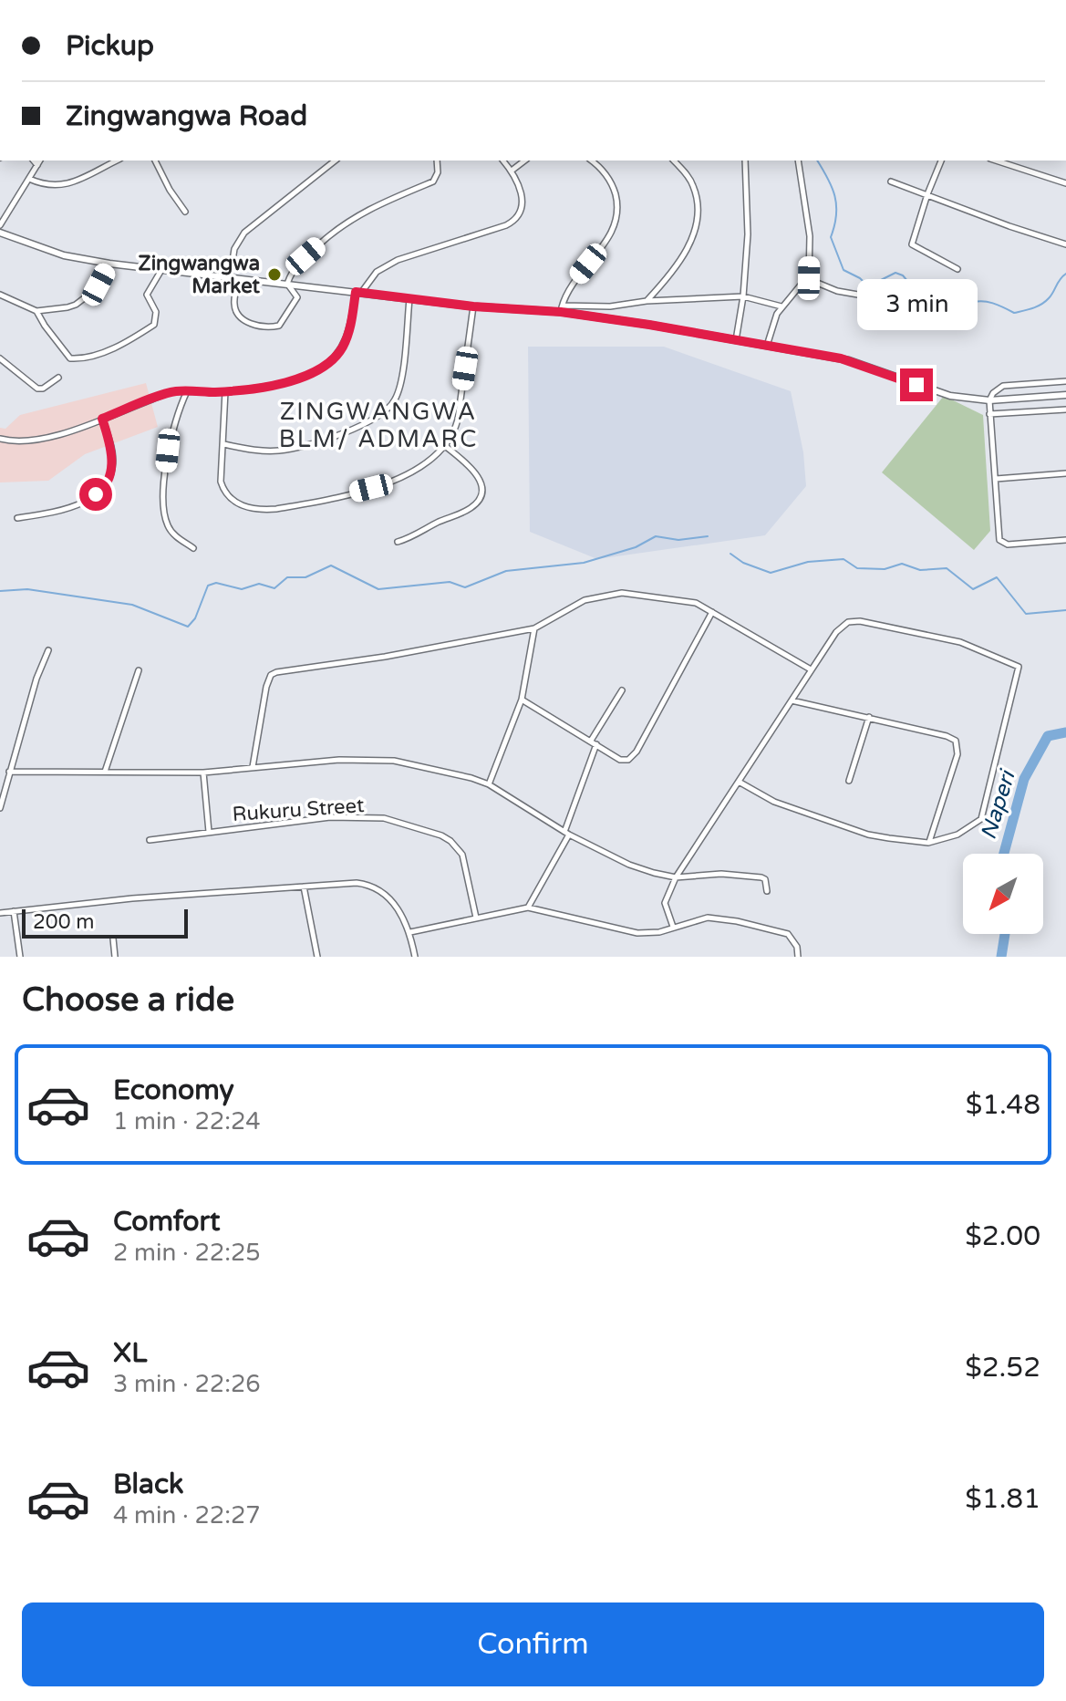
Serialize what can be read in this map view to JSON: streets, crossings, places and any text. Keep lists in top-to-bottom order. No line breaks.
{"streets":{"street":["Rukuru Street"]},"districts":["ZINGWANGWA BLM/ ADMARC"],"water":["Naperi"],"places":["Zingwangwa Market"],"scale_bar":"200 m","north":"bottom left","page":{"banner":["Pickup","Zingwangwa Road"],"bubble":"3 min","scale":"200 m","heading":"Choose a ride","list":[{"name":"Economy","note":"1 min · 22:24","value":"$1.48"},{"name":"Comfort","note":"2 min · 22:25","value":"$2.00"},{"name":"XL","note":"3 min · 22:26","value":"$2.52"},{"name":"Black","note":"4 min · 22:27","value":"$1.81"}],"buttons":"Confirm"}}
